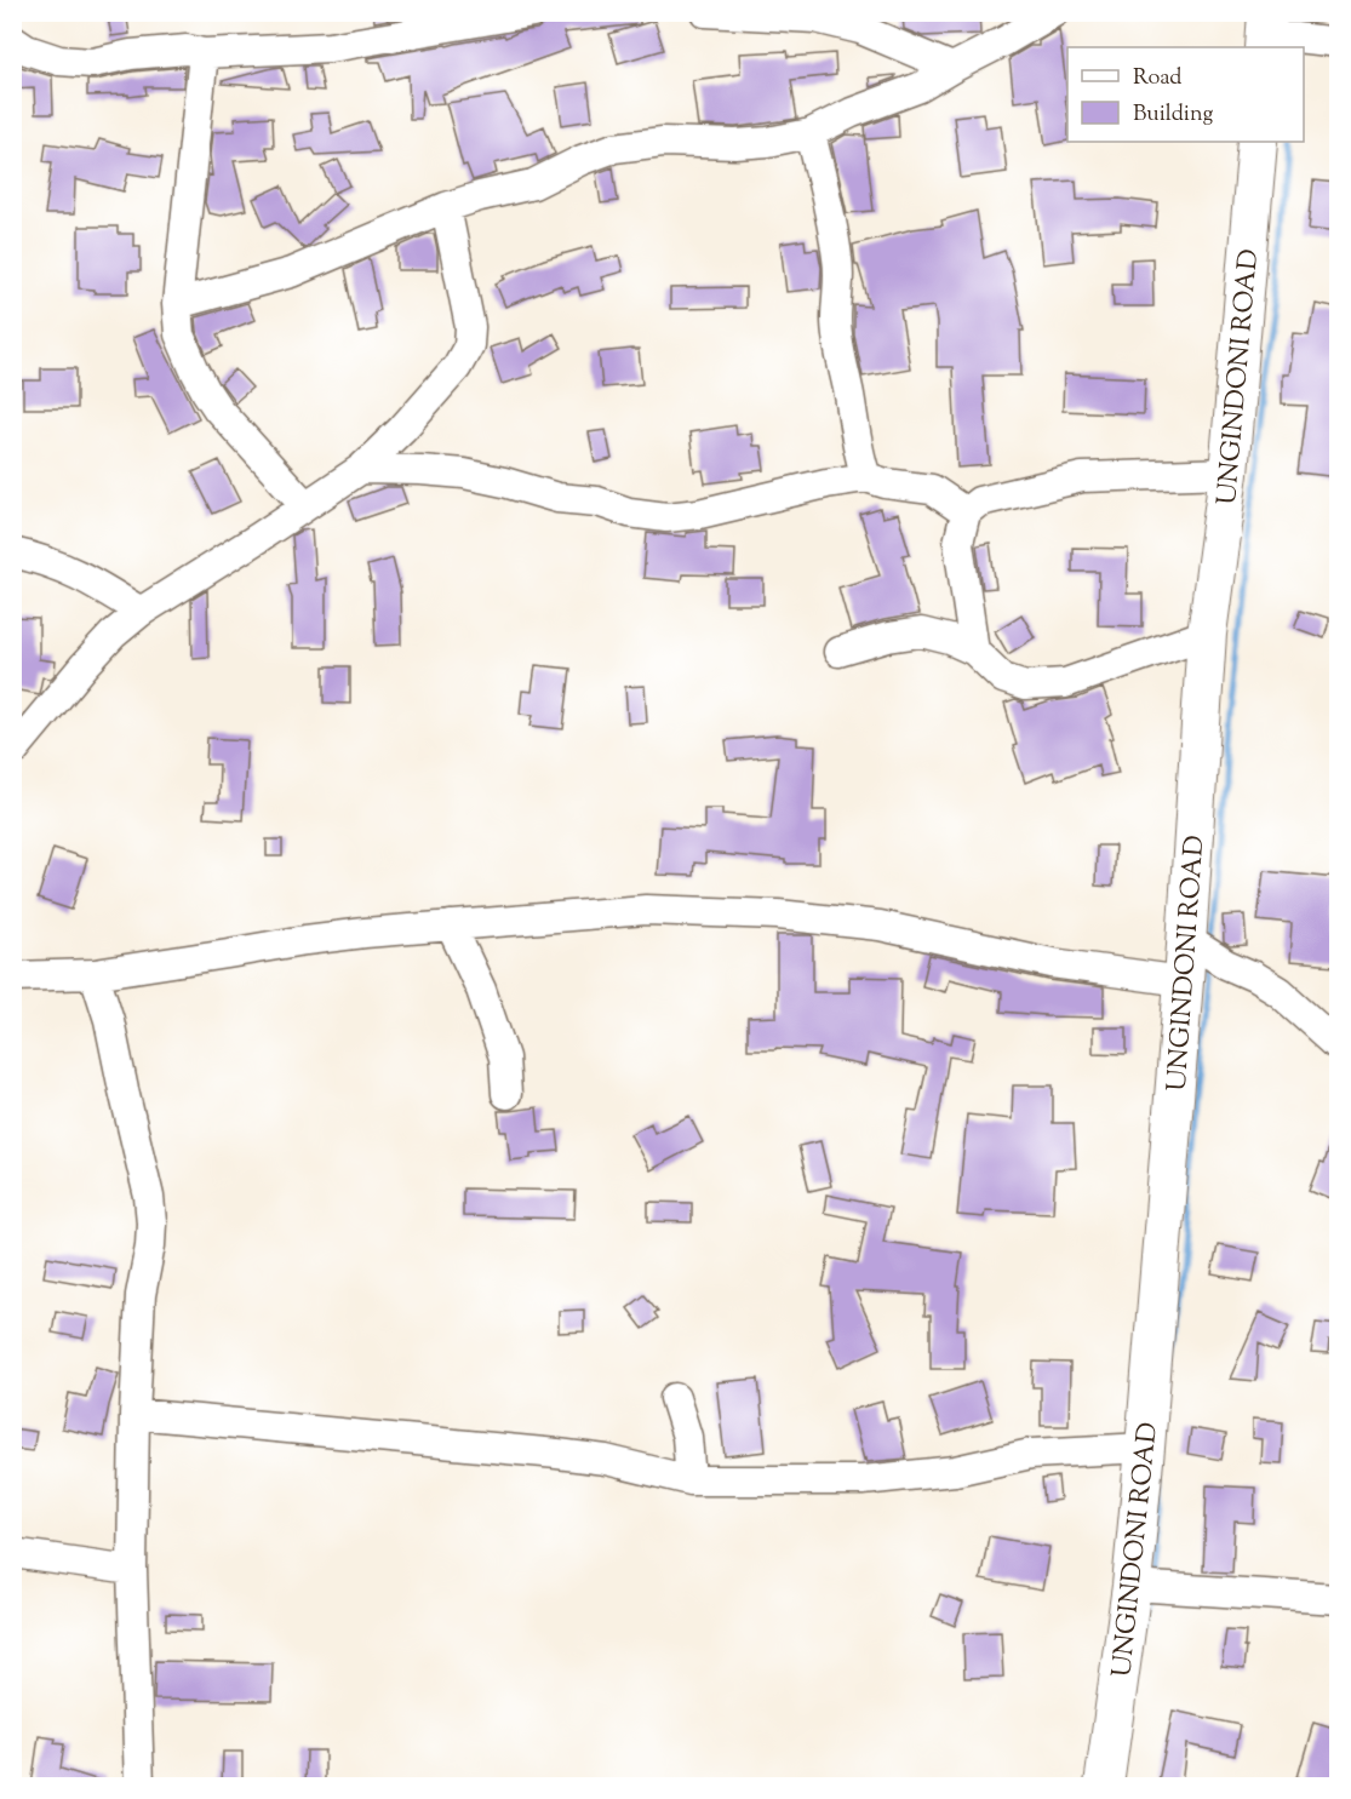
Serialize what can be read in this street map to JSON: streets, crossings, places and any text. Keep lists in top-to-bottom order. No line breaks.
{"streets":{"main road":["UNGINDONI ROAD"]},"legend":["Road","Building"]}
